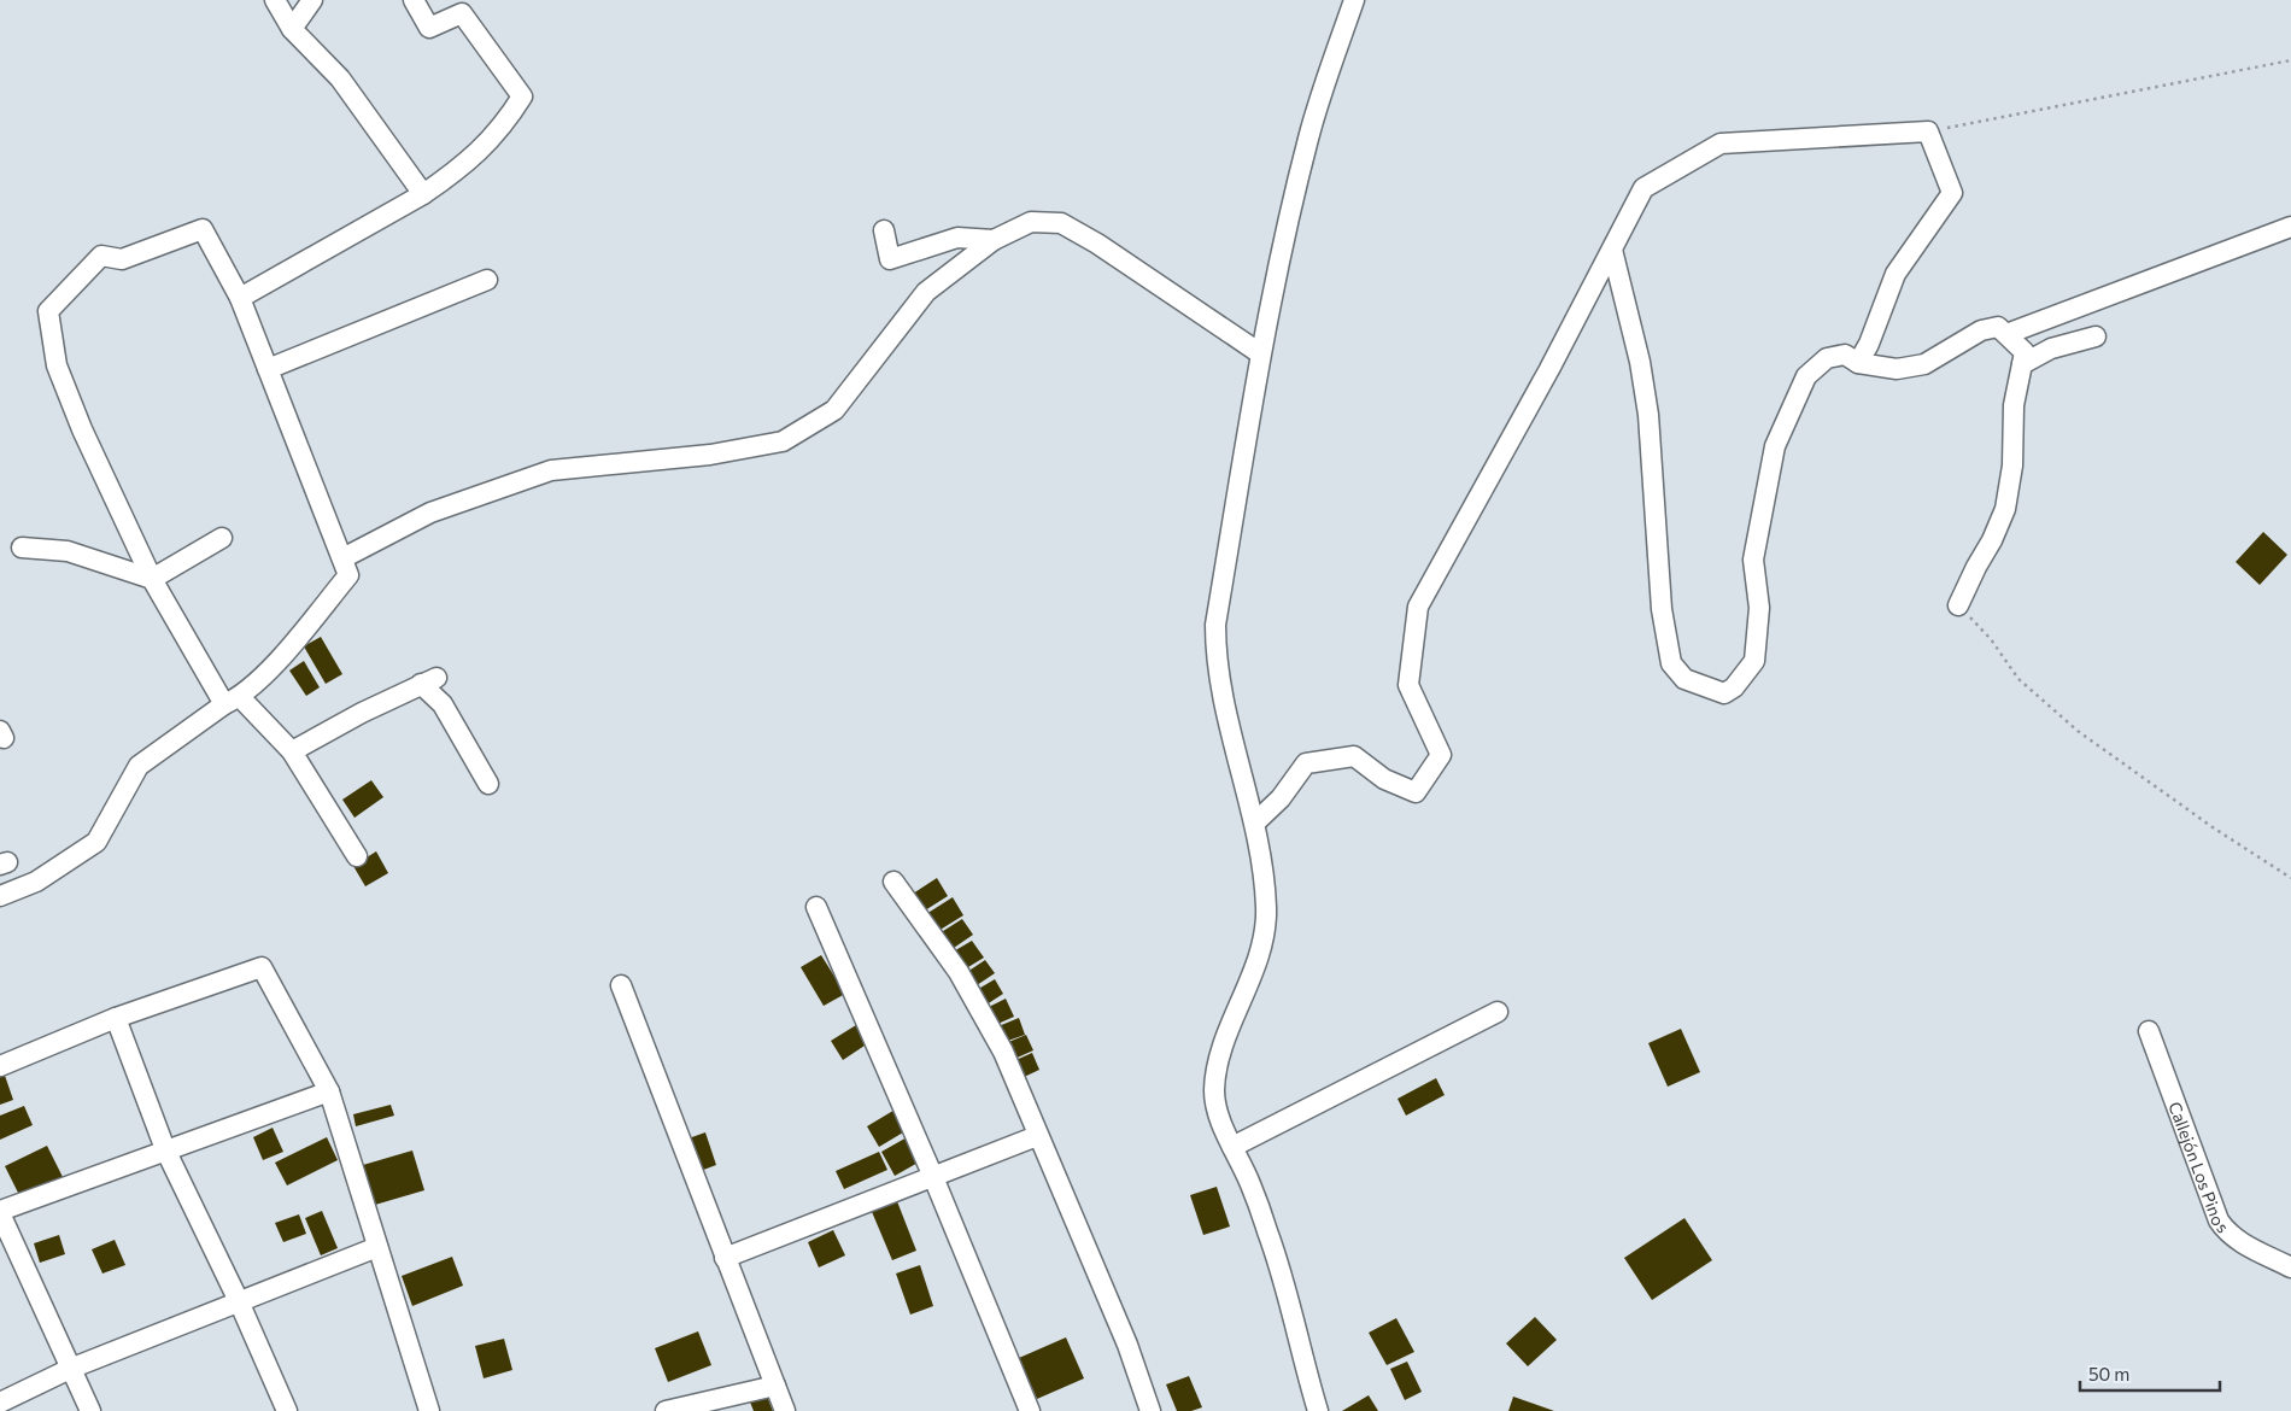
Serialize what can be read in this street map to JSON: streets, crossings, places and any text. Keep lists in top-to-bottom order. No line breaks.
{"streets":{"street":["Callejón Los Pinos"]},"scale_bar":"50 m"}
